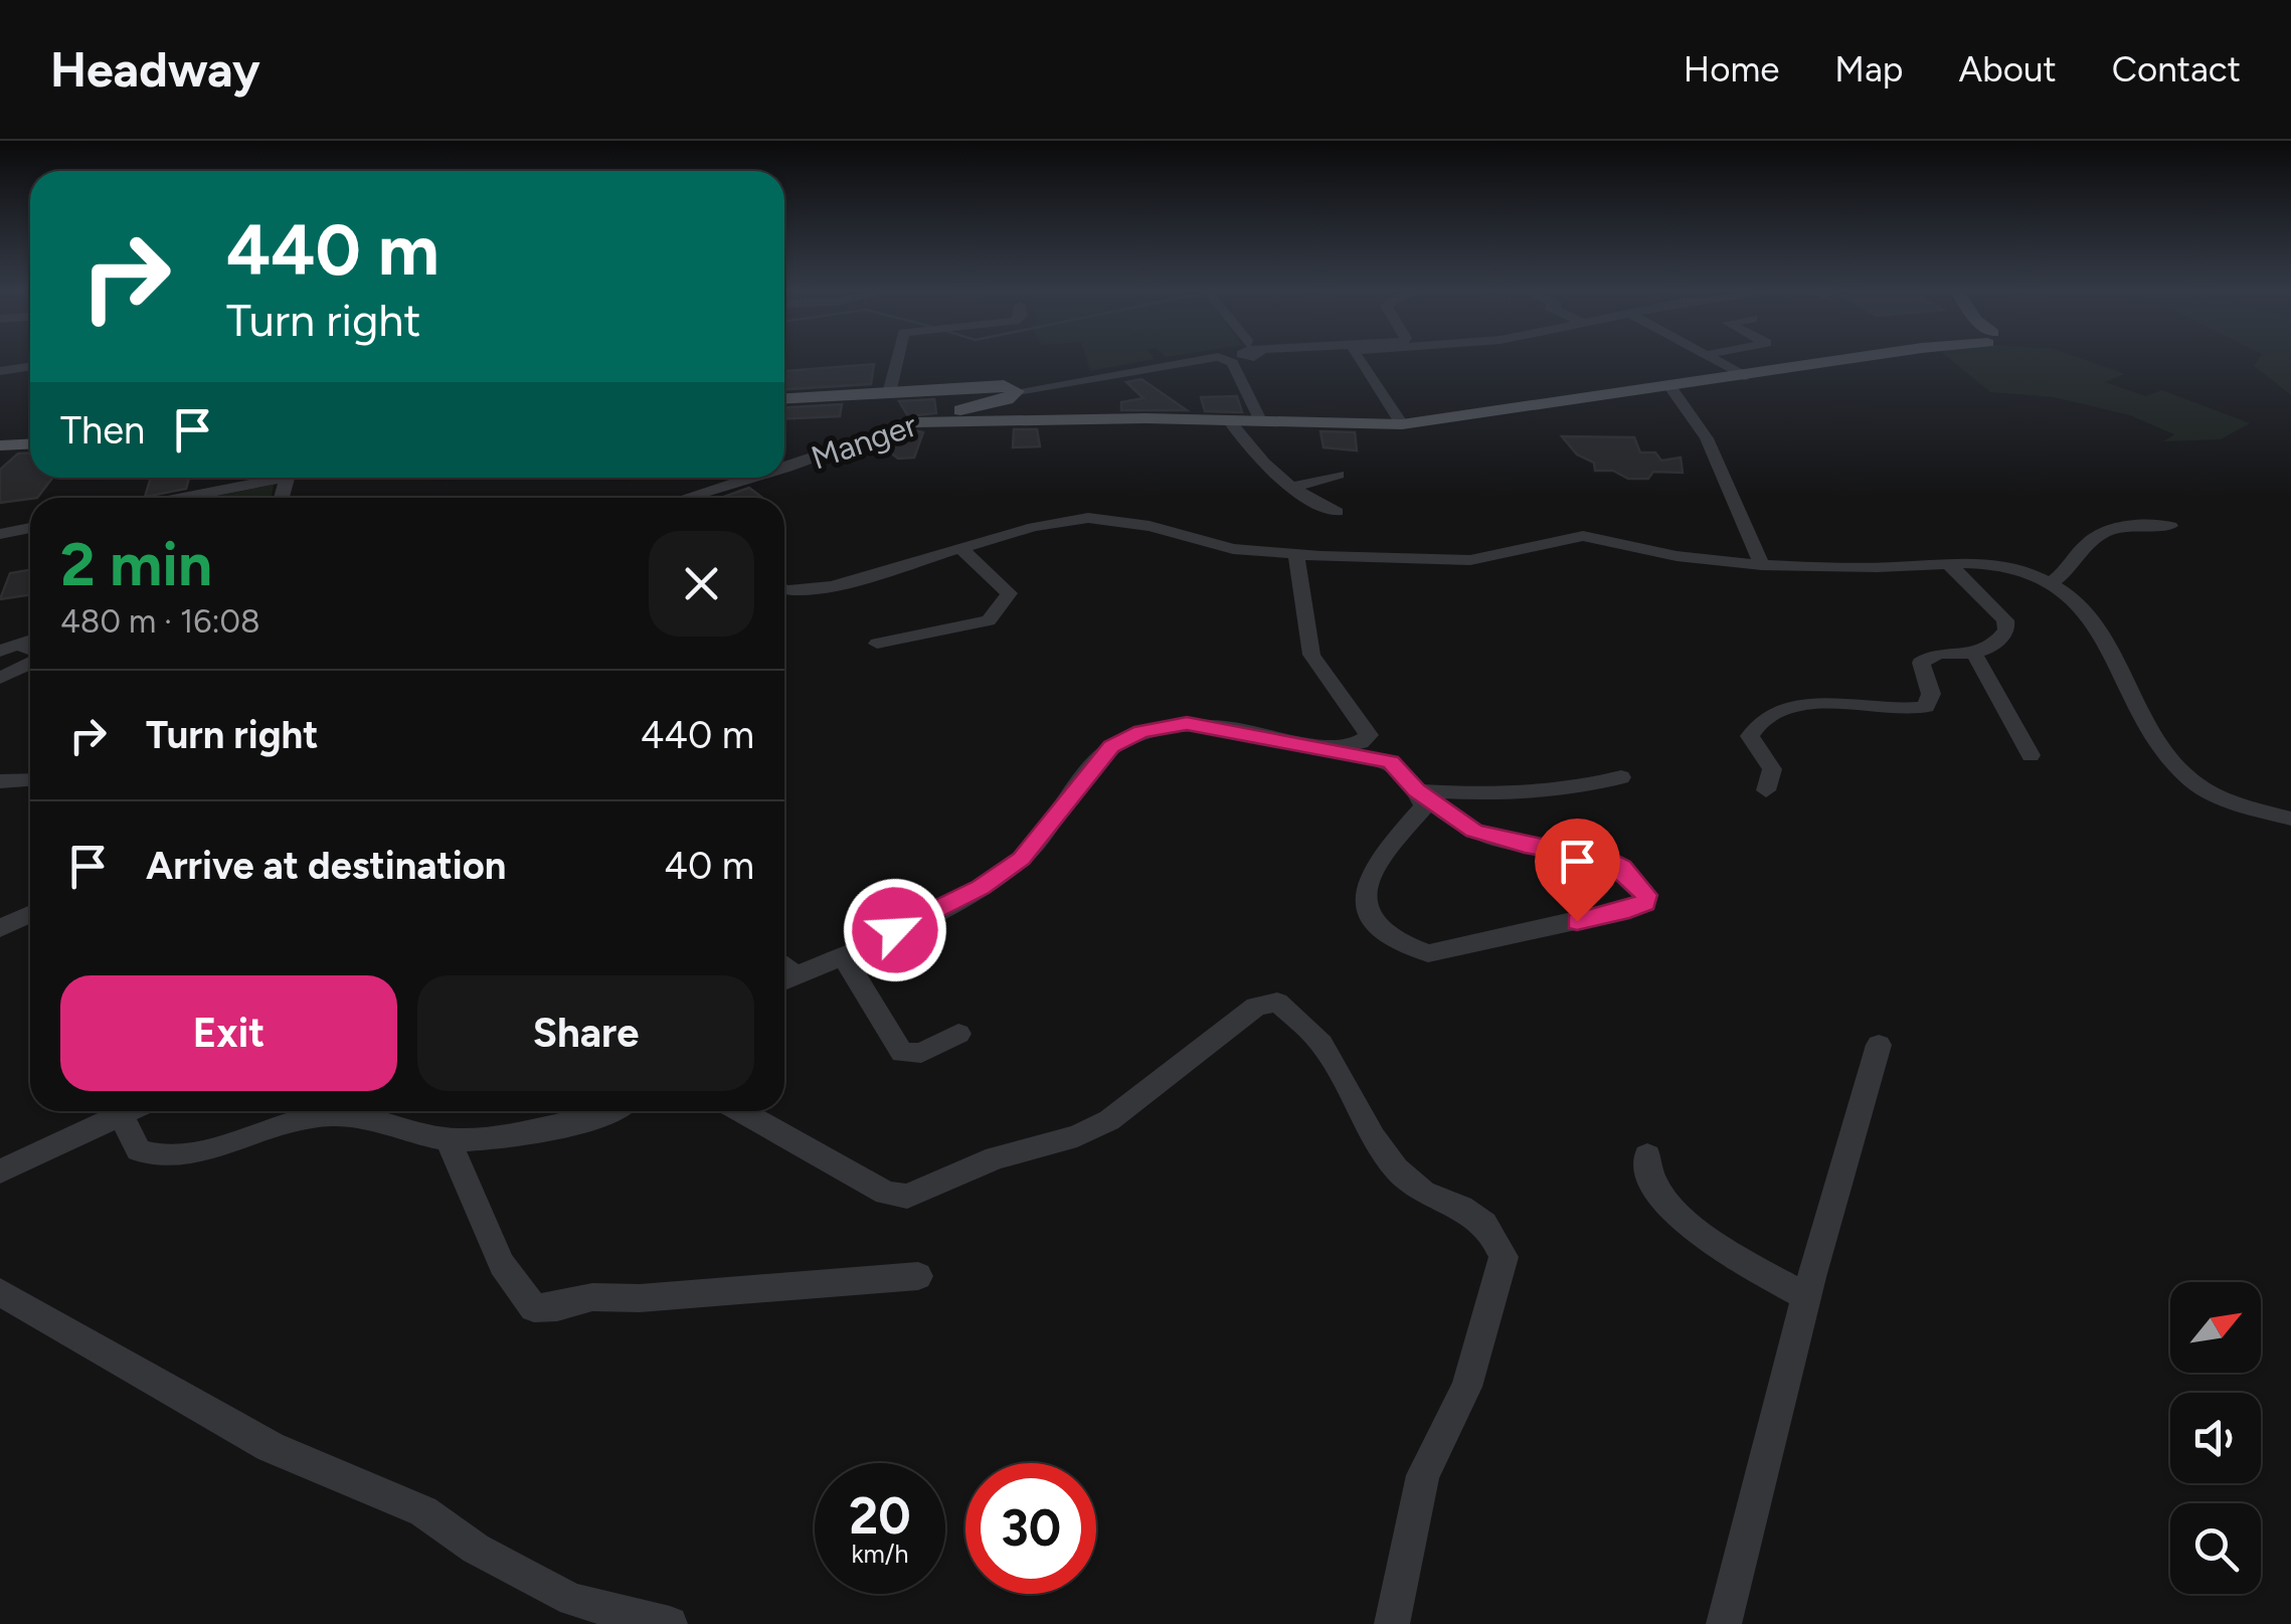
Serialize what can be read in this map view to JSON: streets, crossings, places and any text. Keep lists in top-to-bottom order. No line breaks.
{"streets":{"main road":["Manger"]},"north":"top right","page":{"header":"Headway","nav":["Home","Map","About","Contact"],"turn":["440 m","Turn right"],"then":"Then","heading":["2 min","480 m · 16:08"],"list":[{"name":"Turn right","value":"440 m"},{"name":"Arrive at destination","value":"40 m"}],"buttons":["Exit","Share"],"speed":"20 km/h","limit":"30"}}
